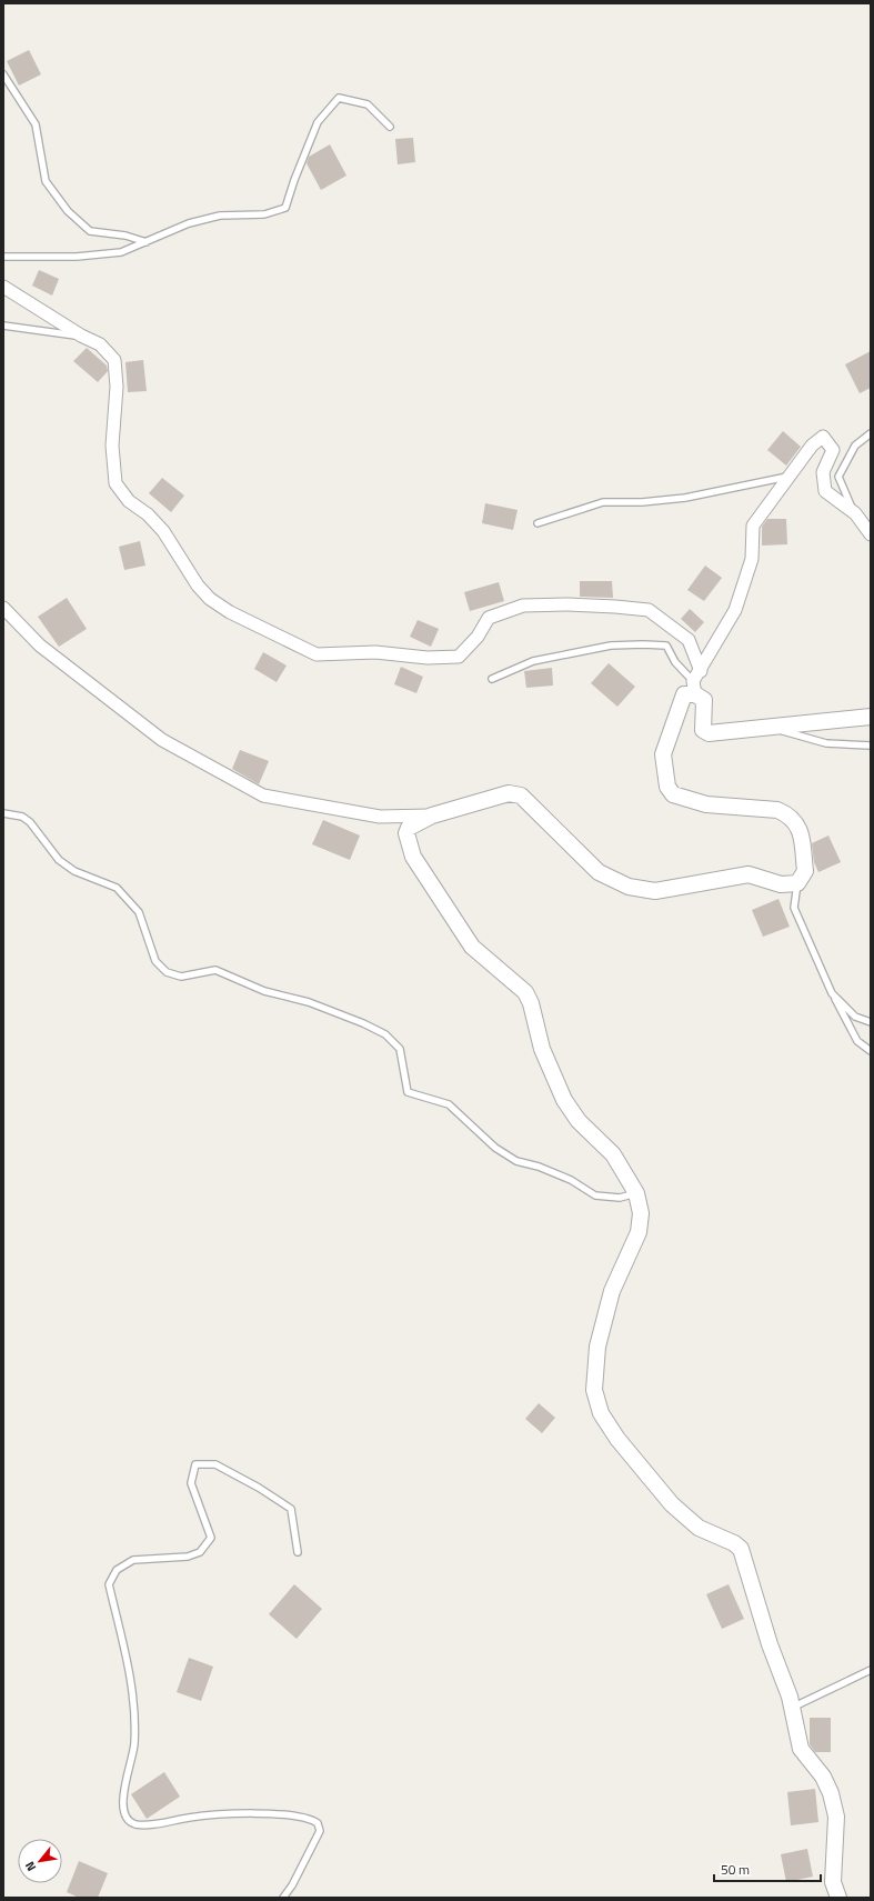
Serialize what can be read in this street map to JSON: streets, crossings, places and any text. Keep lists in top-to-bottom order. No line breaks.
{"scale_bar":"50 m","north":"bottom left"}
